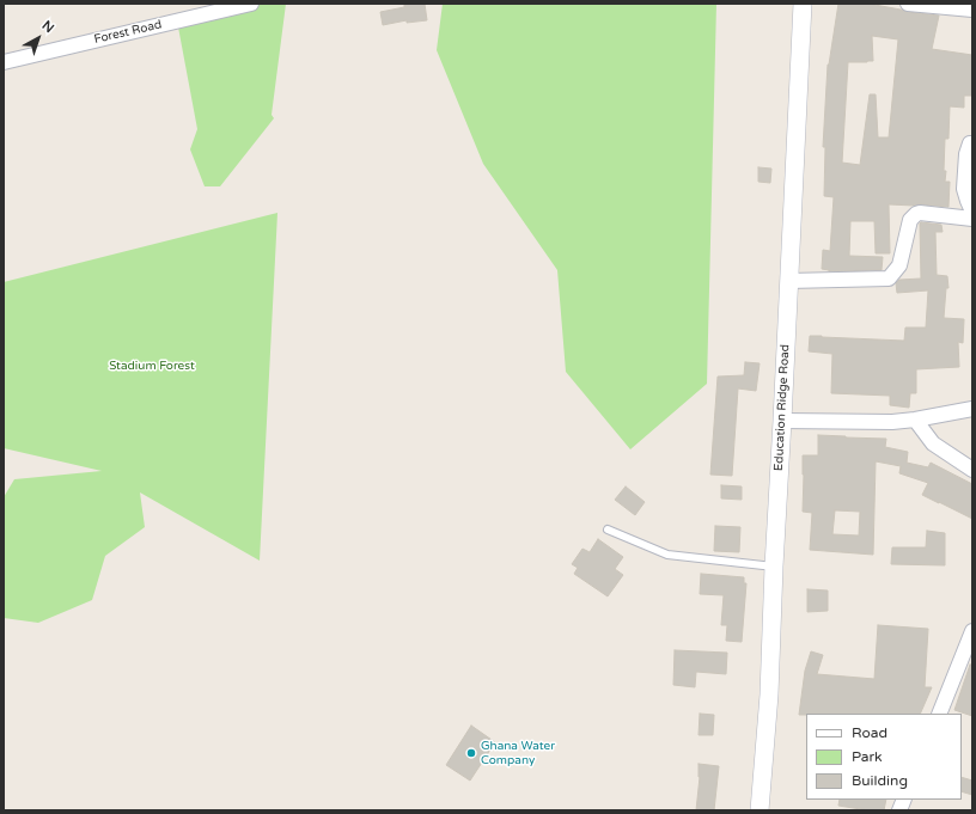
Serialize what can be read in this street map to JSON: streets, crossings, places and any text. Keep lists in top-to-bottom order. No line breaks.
{"streets":{"street":["Forest Road","Education Ridge Road"]},"parks":["Stadium Forest"],"places":["Ghana Water Company"],"legend":["Road","Park","Building"],"north":"top right"}
